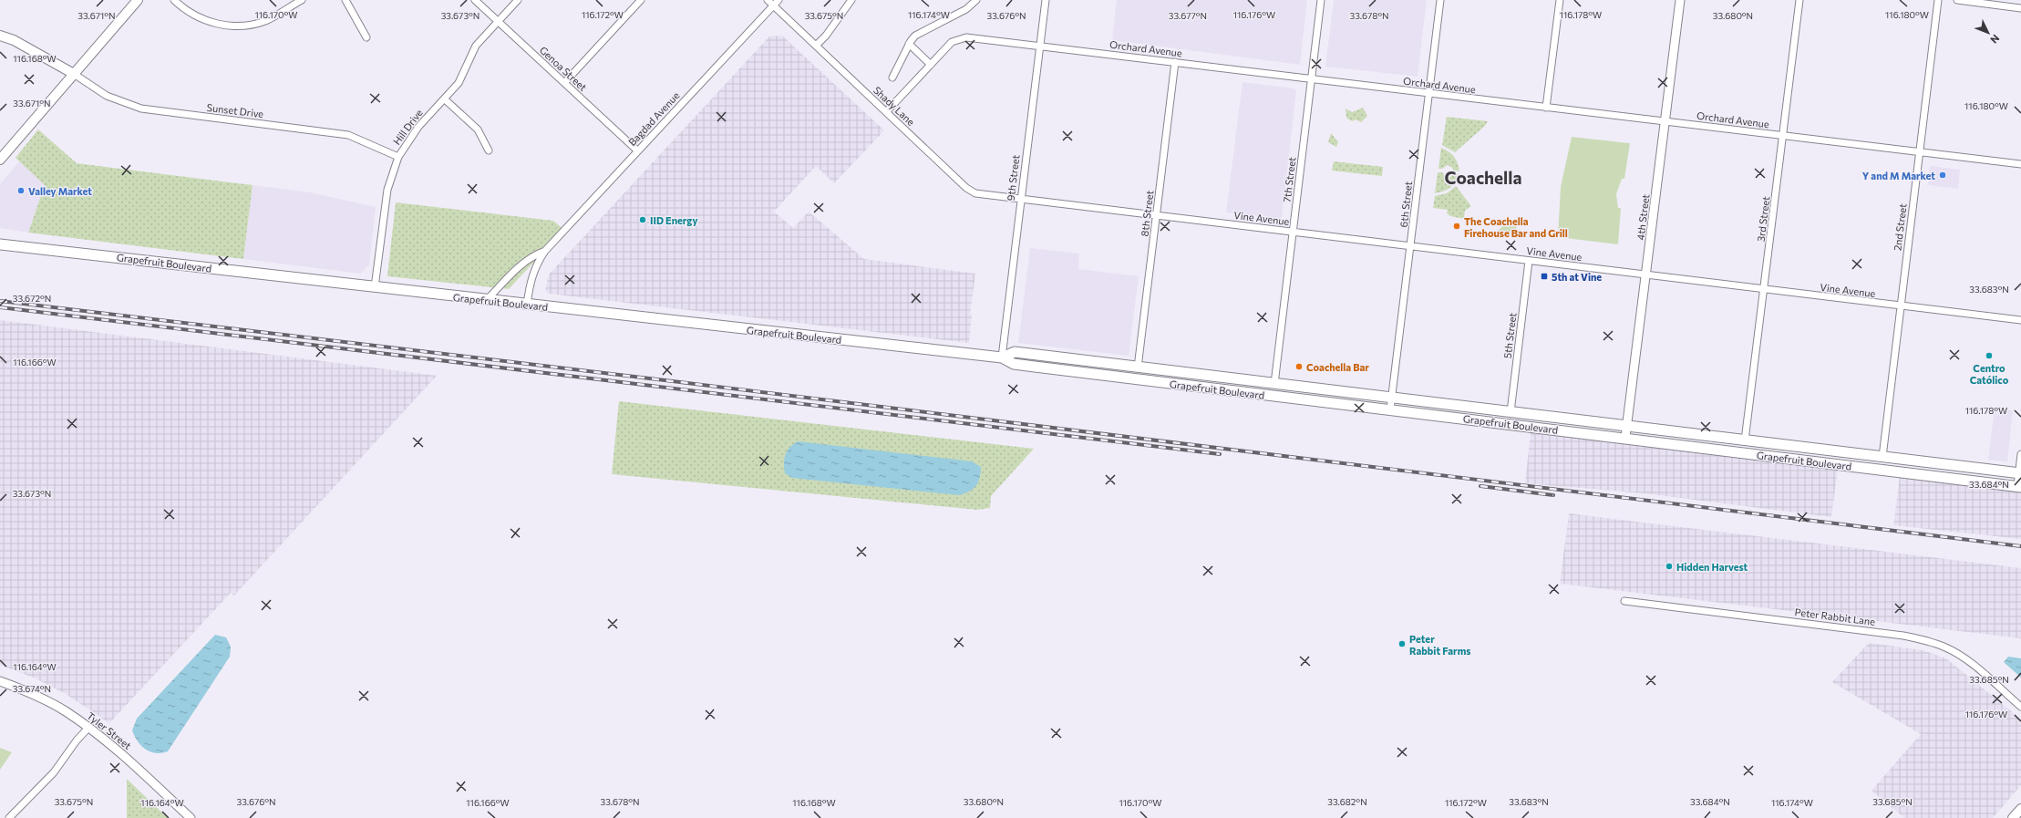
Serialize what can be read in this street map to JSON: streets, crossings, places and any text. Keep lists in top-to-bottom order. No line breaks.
{"streets":{"main road":["Grapefruit Boulevard"],"street":["Orchard Avenue","Genoa Street","Shady Lane","Sunset Drive","Bagdad Avenue","Hill Drive","9th Street","7th Street","6th Street","8th Street","4th Street","Vine Avenue","3rd Street","2nd Street","5th Street","Peter Rabbit Lane","Tyler Street"]},"crossings":[["Orchard Avenue","Shady Lane"],["Orchard Avenue","9th Street"],["Orchard Avenue","7th Street"],["Orchard Avenue","6th Street"],["Orchard Avenue","8th Street"],["Orchard Avenue","4th Street"],["Orchard Avenue","3rd Street"],["Orchard Avenue","2nd Street"],["Genoa Street","Bagdad Avenue"],["Genoa Street","Hill Drive"],["Shady Lane","Bagdad Avenue"],["Shady Lane","9th Street"],["Shady Lane","Vine Avenue"],["Sunset Drive","Hill Drive"],["Bagdad Avenue","Grapefruit Boulevard"],["Hill Drive","Grapefruit Boulevard"],["9th Street","Vine Avenue"],["9th Street","Grapefruit Boulevard"],["7th Street","Vine Avenue"],["7th Street","Grapefruit Boulevard"],["6th Street","Vine Avenue"],["6th Street","Grapefruit Boulevard"],["8th Street","Vine Avenue"],["8th Street","Grapefruit Boulevard"],["4th Street","Vine Avenue"],["4th Street","Grapefruit Boulevard"],["Vine Avenue","3rd Street"],["Vine Avenue","2nd Street"],["Vine Avenue","5th Street"],["3rd Street","Grapefruit Boulevard"],["2nd Street","Grapefruit Boulevard"],["Grapefruit Boulevard","5th Street"]],"districts":["Coachella"],"places":{"other":["Y and M Market","Valley Market","IID Energy","The Coachella Firehouse Bar and Grill","Centro Católico","Coachella Bar","Hidden Harvest","Peter Rabbit Farms"],"transit":["5th at Vine"]},"north":"bottom right","coordinates":["116.170°W","116.172°W","116.174°W","116.176°W","116.178°W","116.180°W","33.671°N","33.673°N","33.675°N","33.676°N","33.677°N","33.678°N","33.680°N","116.168°W","33.683°N","33.672°N","116.166°W","33.684°N","116.164°W","33.685°N","33.674°N","33.682°N"]}
